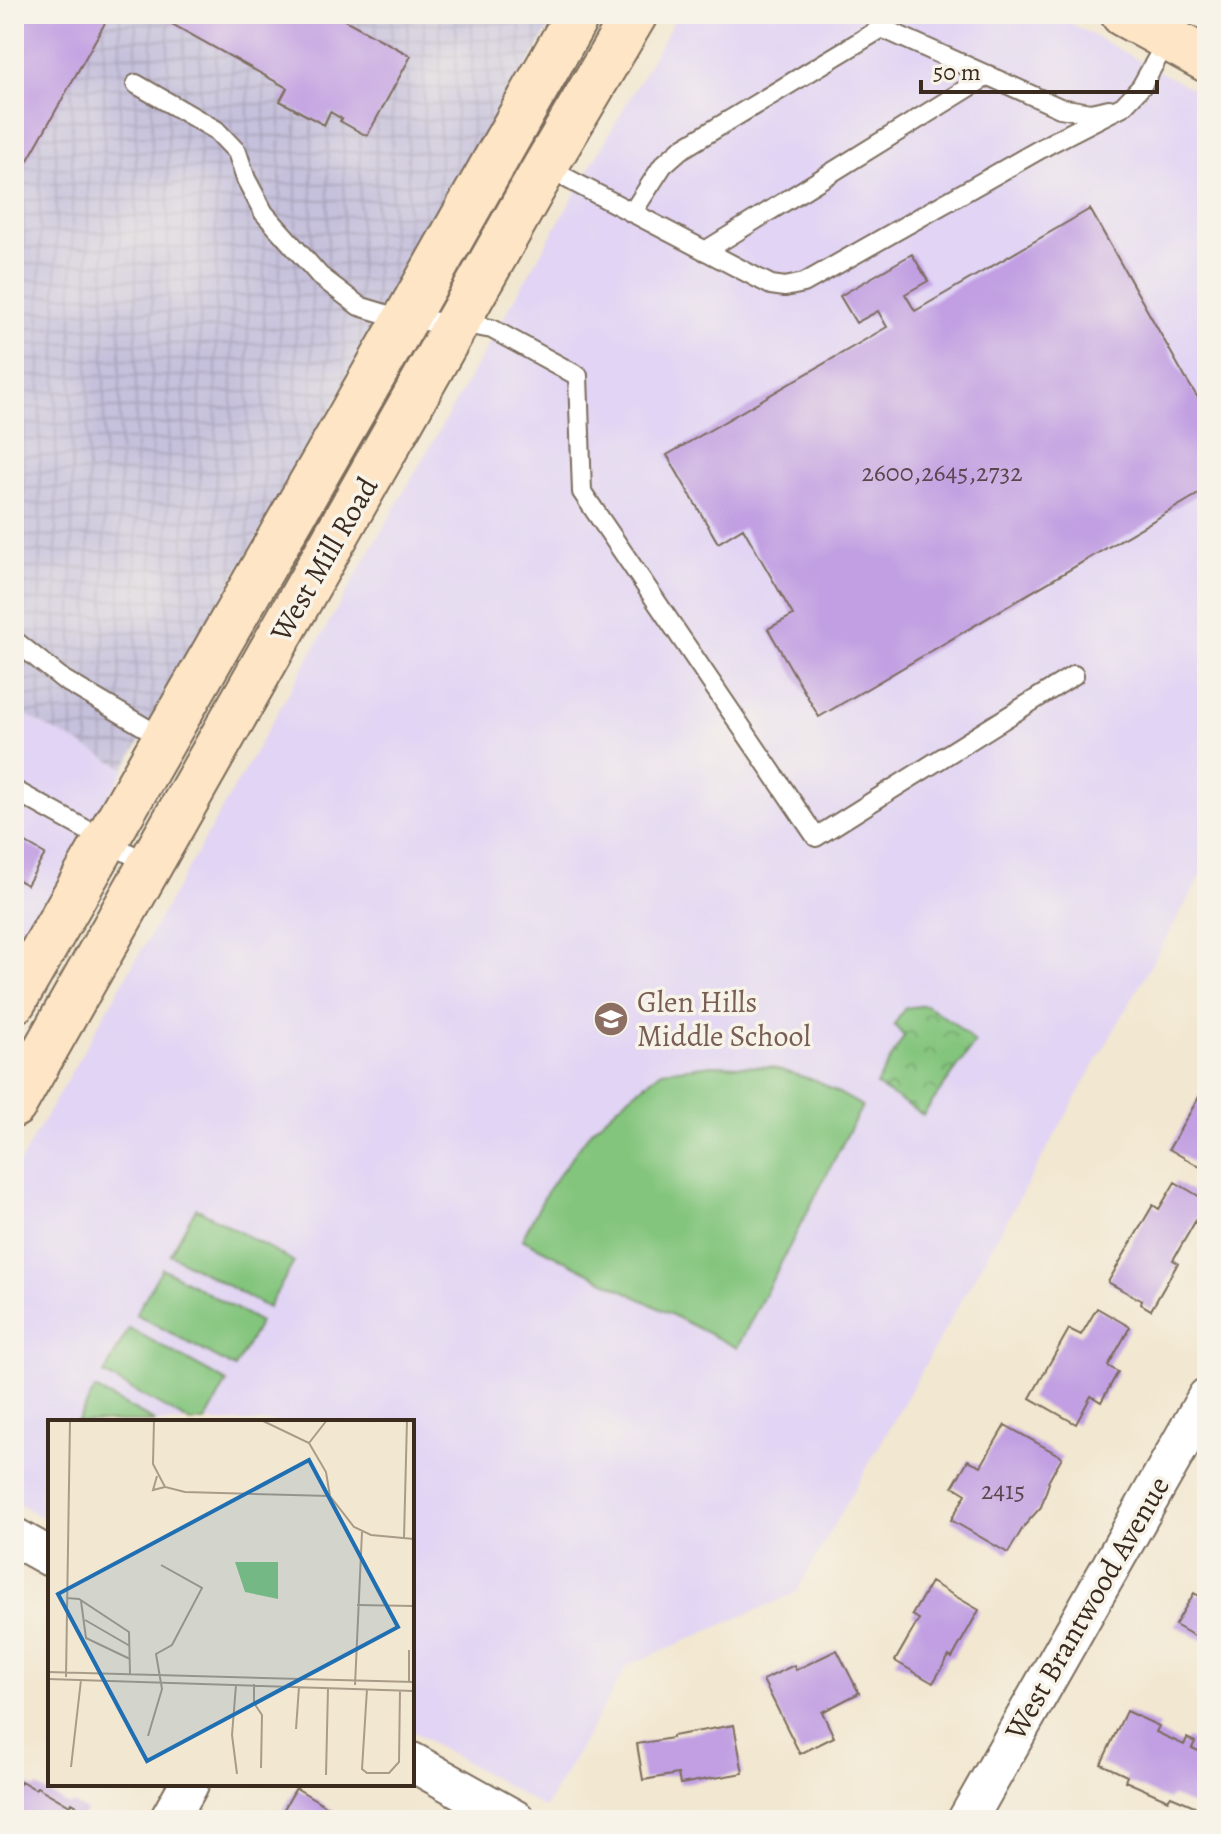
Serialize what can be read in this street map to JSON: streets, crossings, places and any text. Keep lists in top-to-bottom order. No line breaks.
{"streets":{"main road":["West Mill Road"],"street":["West Brantwood Avenue"]},"places":{"school or university":["Glen Hills Middle School"]},"house_numbers":["2600,2645,2732","2415"],"scale_bar":"50 m"}
